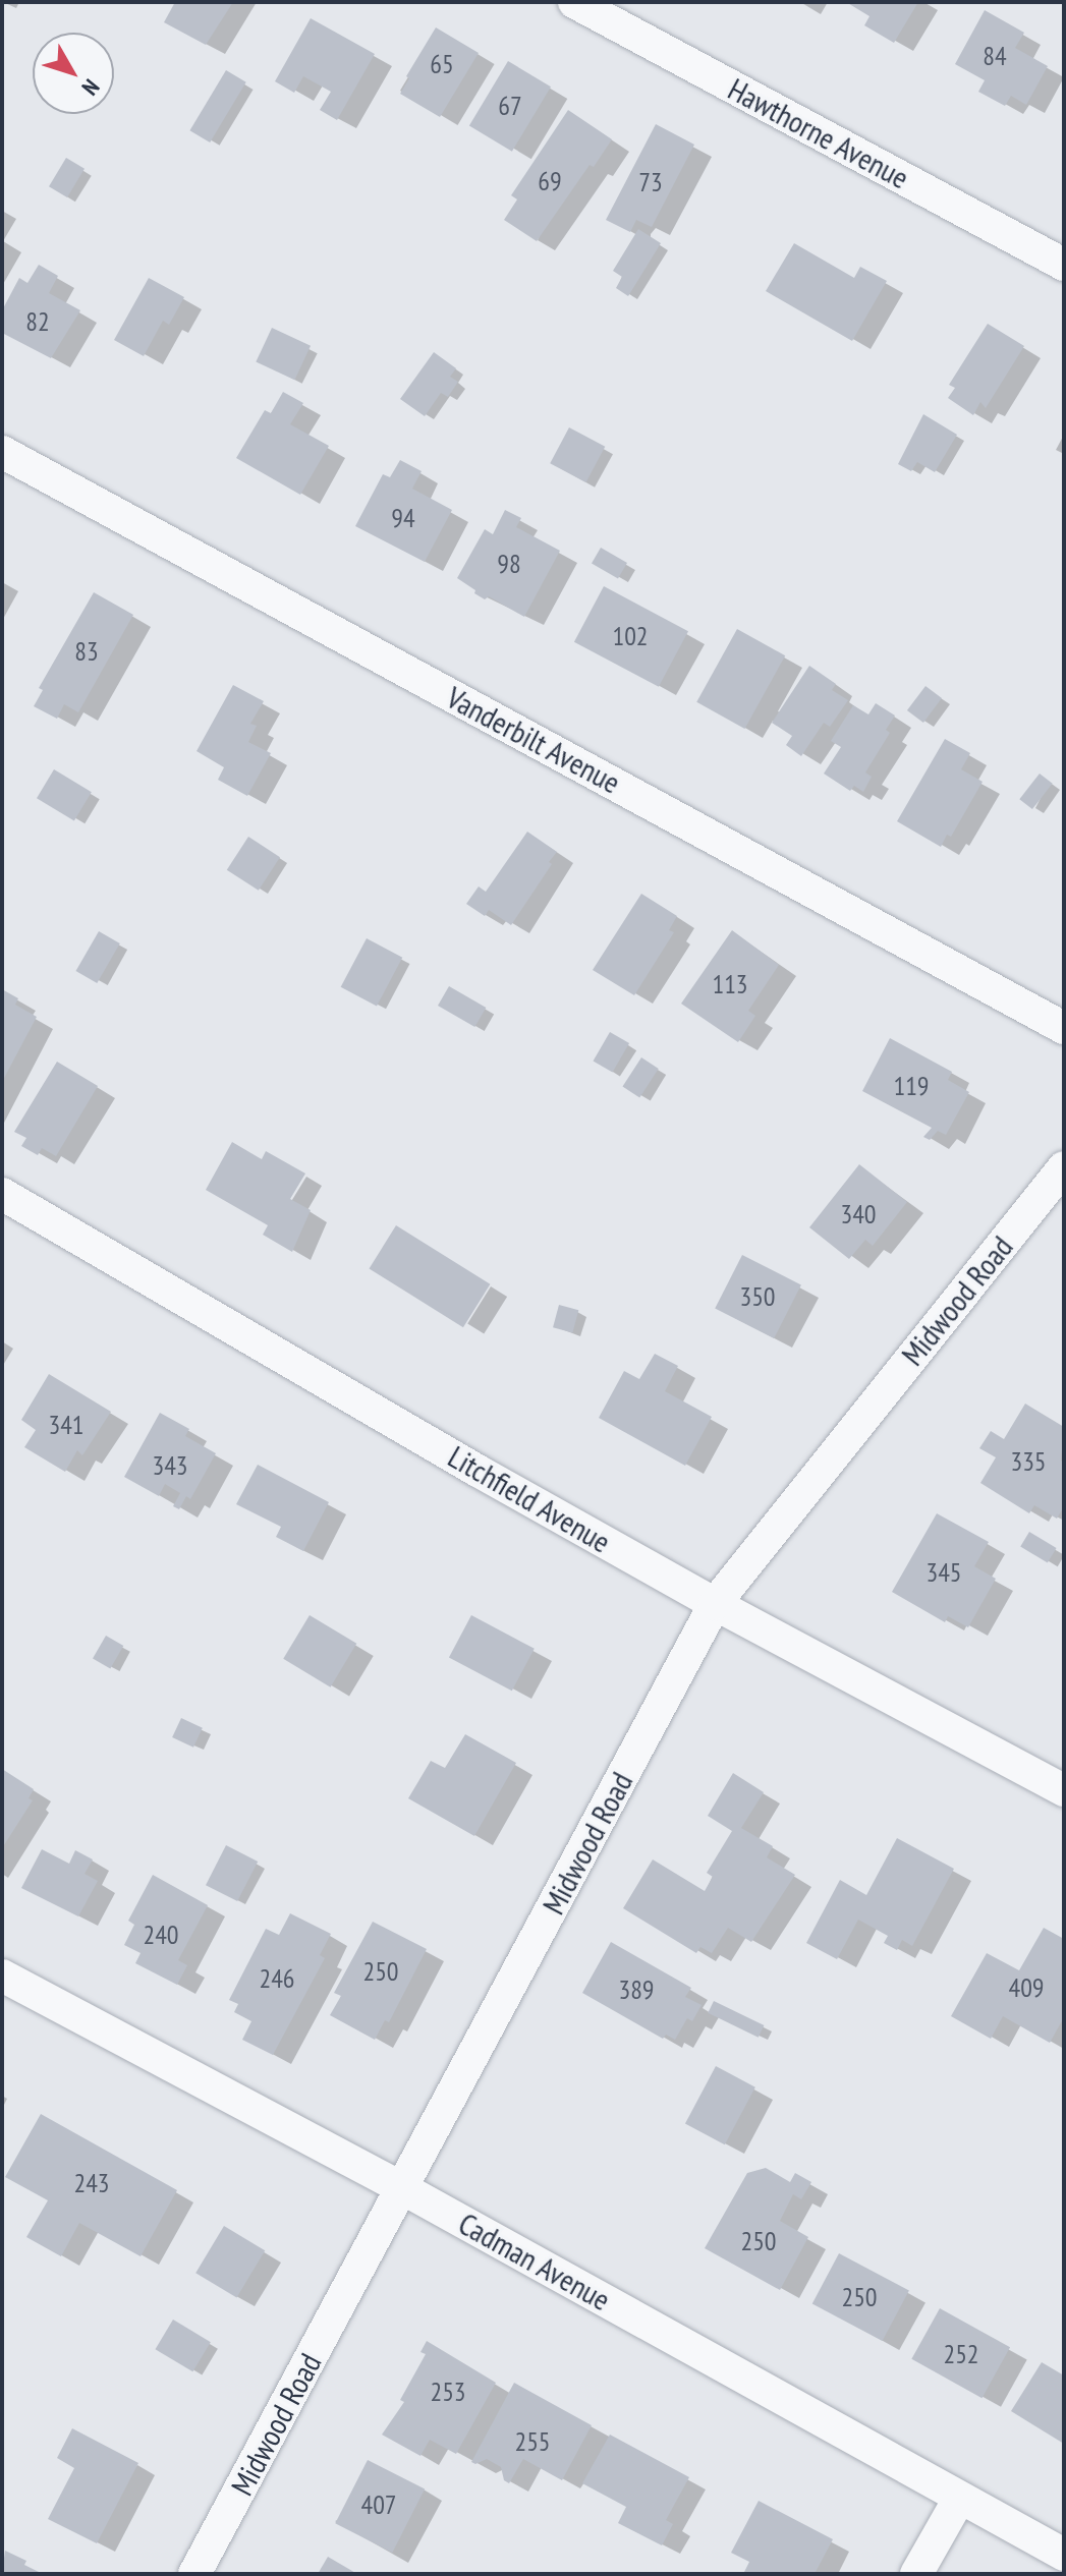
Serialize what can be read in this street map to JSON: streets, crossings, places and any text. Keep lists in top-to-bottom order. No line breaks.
{"streets":{"street":["Hawthorne Avenue","Vanderbilt Avenue","Midwood Road","Litchfield Avenue","Cadman Avenue"]},"crossings":[["Midwood Road","Litchfield Avenue"],["Midwood Road","Cadman Avenue"]],"house_numbers":["84","65","67","69","73","82","94","98","102","83","113","119","340","350","341","335","343","345","240","250","246","409","389","243","250","250","252","253","255","407"],"north":"bottom right"}
